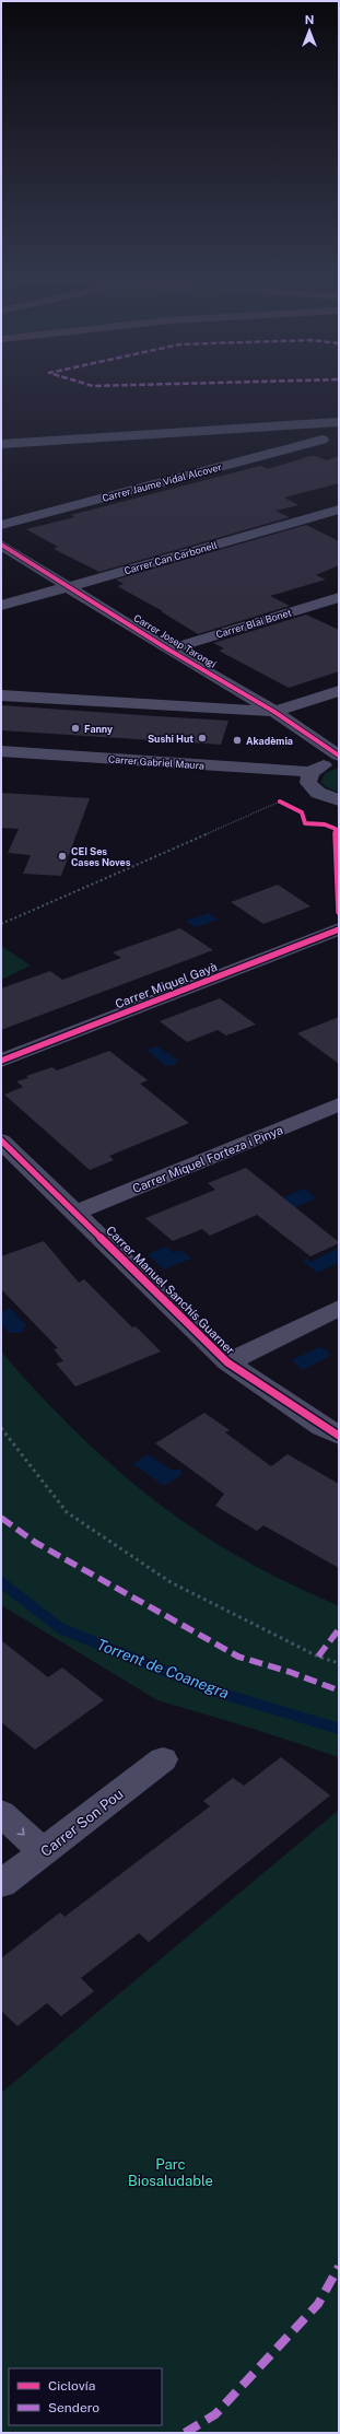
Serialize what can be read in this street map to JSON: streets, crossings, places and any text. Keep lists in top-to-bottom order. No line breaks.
{"streets":{"street":["Carrer Jaume Vidal Alcover","Carrer Can Carbonell","Carrer Blai Bonet","Carrer Josep Tarongí","Carrer Gabriel Maura","Carrer Miquel Gayà","Carrer Miquel Forteza i Pinya","Carrer Manuel Sanchís Guarner","Carrer Son Pou"]},"crossings":[["Carrer Can Carbonell","Carrer Josep Tarongí"],["Carrer Blai Bonet","Carrer Josep Tarongí"],["Carrer Miquel Forteza i Pinya","Carrer Manuel Sanchís Guarner"]],"water":["Torrent de Coanegra"],"parks":["Parc Biosaludable"],"places":["Fanny","Sushi Hut","Akadèmia","CEI Ses Cases Noves"],"legend":["Ciclovía","Sendero"],"north":"top"}
